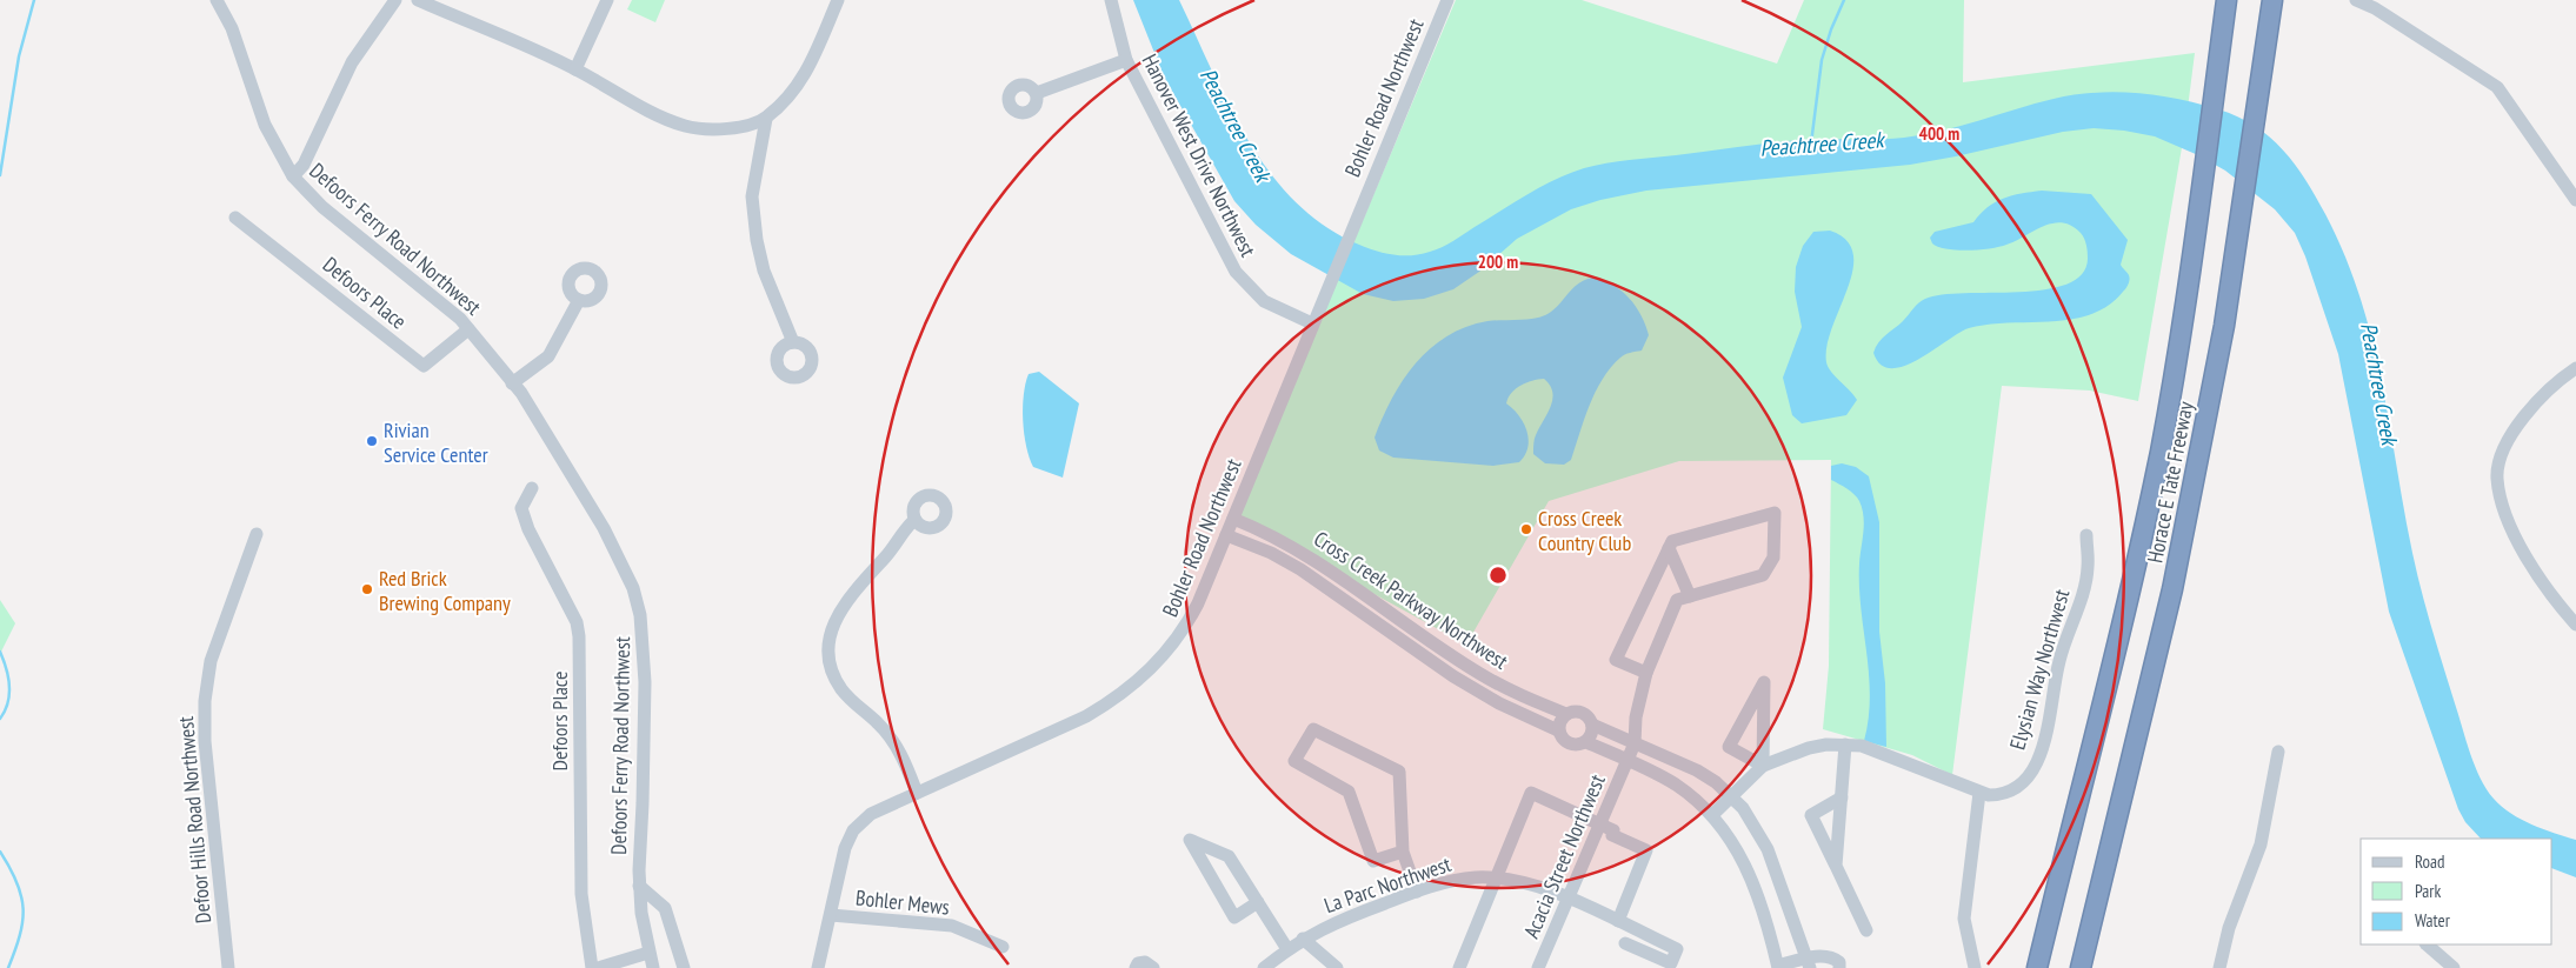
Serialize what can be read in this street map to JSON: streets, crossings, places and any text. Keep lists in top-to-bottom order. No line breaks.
{"streets":{"highway":["Horace E Tate Freeway"],"street":["Bohler Road Northwest","Hanover West Drive Northwest","Defoors Ferry Road Northwest","Defoors Place","Cross Creek Parkway Northwest","Elysian Way Northwest","Defoor Hills Road Northwest","Acacia Street Northwest","La Parc Northwest","Bohler Mews"]},"crossings":[["Bohler Road Northwest","Hanover West Drive Northwest"],["Bohler Road Northwest","Cross Creek Parkway Northwest"],["Bohler Road Northwest","Bohler Mews"],["Defoors Ferry Road Northwest","Defoors Place"],["Acacia Street Northwest","La Parc Northwest"]],"water":["Peachtree Creek"],"places":["Rivian Service Center","Cross Creek Country Club","Red Brick Brewing Company"],"legend":["Road","Park","Water"],"rings":["400 m","200 m"]}
